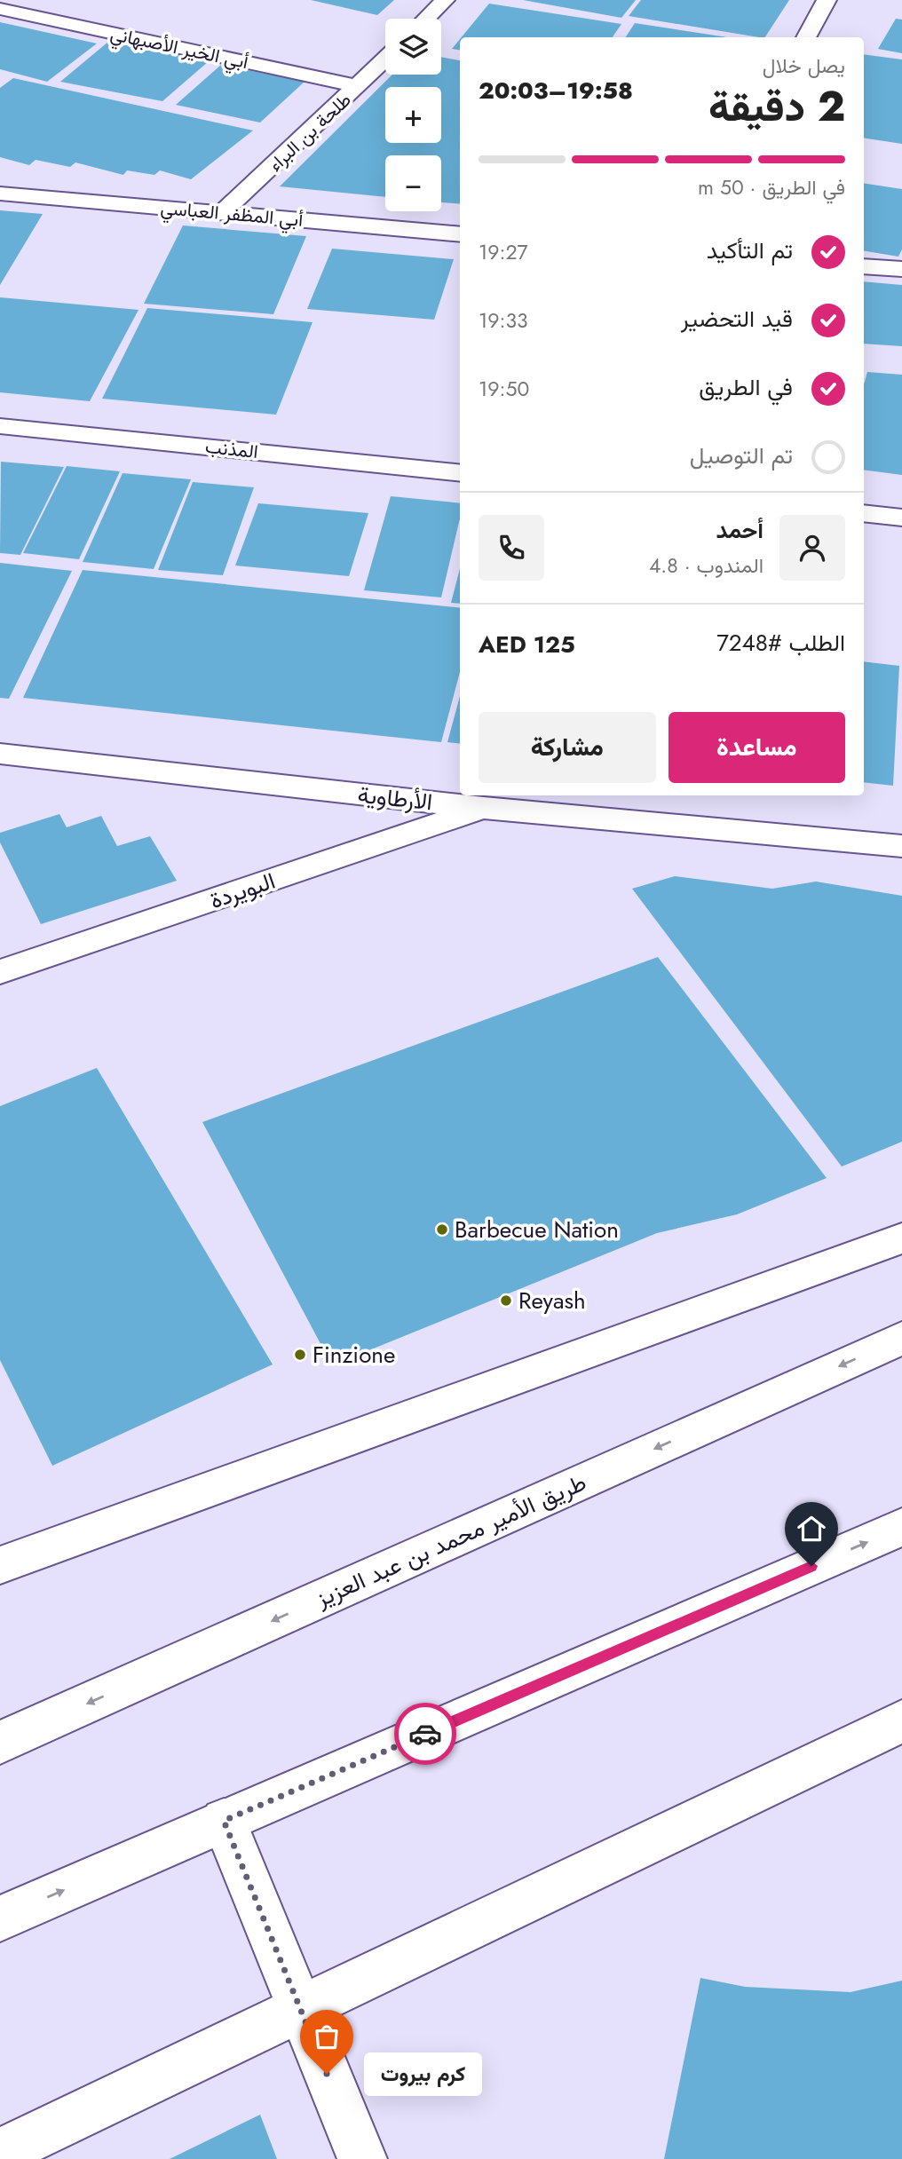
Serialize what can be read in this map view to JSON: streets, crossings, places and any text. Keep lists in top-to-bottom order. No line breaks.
{"streets":{"street":["أبي الخير الأصبهاني","طلحة بن البراء","أبي المظفر العباسي","المذنب","الأرطاوية","البويردة","طريق الأمير محمد بن عبد العزيز"]},"crossings":[["أبي الخير الأصبهاني","طلحة بن البراء"],["طلحة بن البراء","أبي المظفر العباسي"],["الأرطاوية","البويردة"]],"places":["Barbecue Nation","Reyash","Finzione","كرم بيروت"],"page":{"map_buttons":["+","−"],"heading":["2 دقيقة","يصل خلال","19:58–20:03"],"panel":["أحمد","المندوب · 4.8","الطلب #7248","AED 125"],"bar":"في الطريق · 50 m","list":[["تم التأكيد","19:27"],["قيد التحضير","19:33"],["في الطريق","19:50"],"تم التوصيل"],"buttons":["مساعدة","مشاركة"],"bubble":"كرم بيروت"}}
